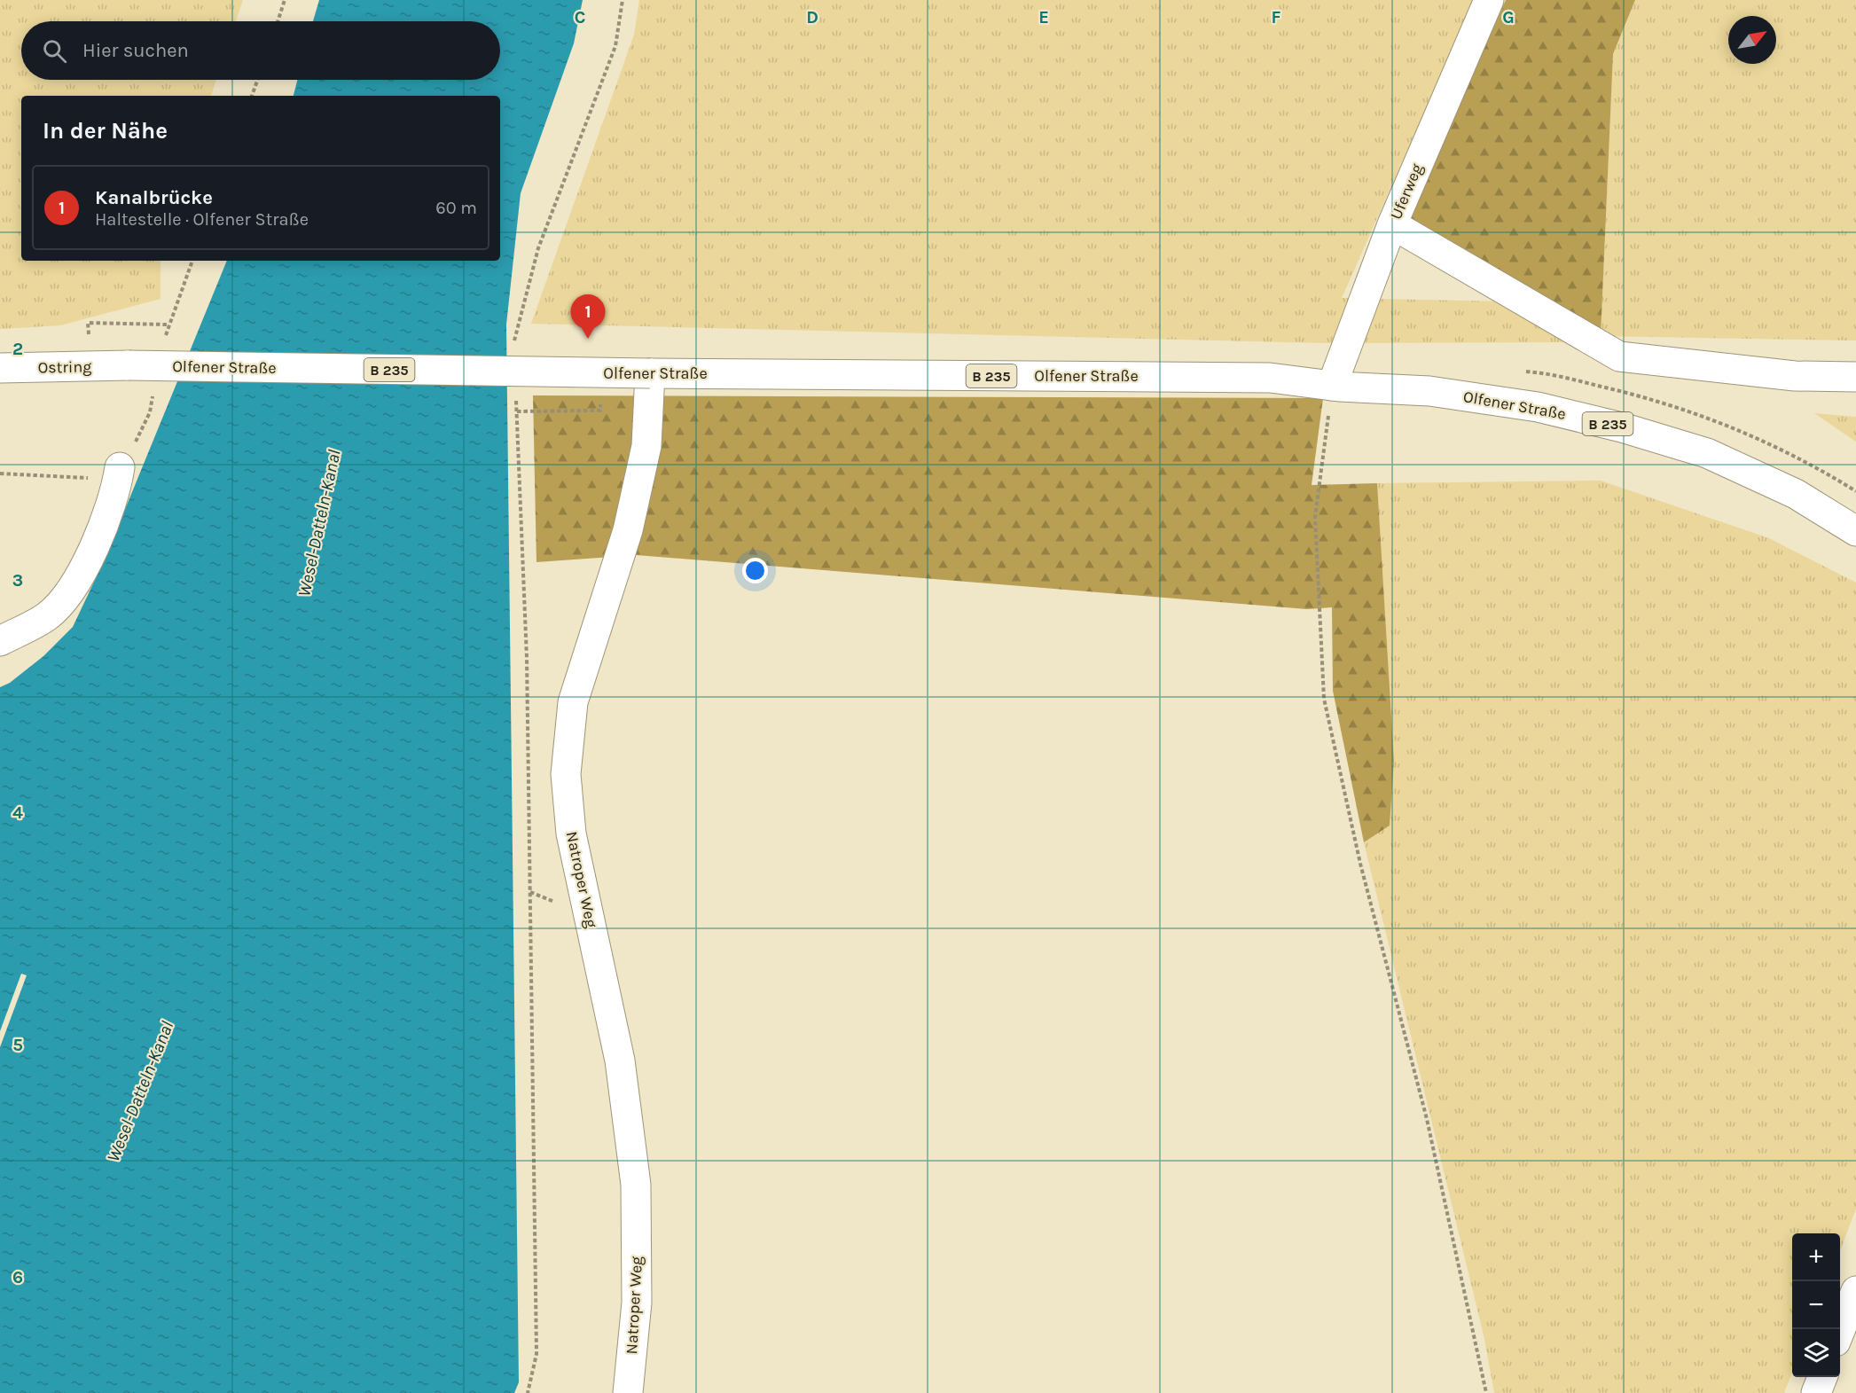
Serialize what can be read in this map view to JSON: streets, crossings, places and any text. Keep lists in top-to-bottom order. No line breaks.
{"streets":{"main road":["Uferweg","Ostring","Olfener Straße","B 235","Natroper Weg"]},"crossings":[["Uferweg","Olfener Straße"],["Ostring","Olfener Straße"],["Olfener Straße","Natroper Weg"]],"water":["Wesel-Datteln-Kanal"],"north":"top right","page":{"search":"Hier suchen","heading":"In der Nähe","list":[{"mark":"1","name":"Kanalbrücke","note":"Haltestelle · Olfener Straße","value":"60 m"}],"pins":"1","map_buttons":["+","−"]},"grid":{"columns":["C","D","E","F","G"],"rows":["2","3","4","5","6"]}}
